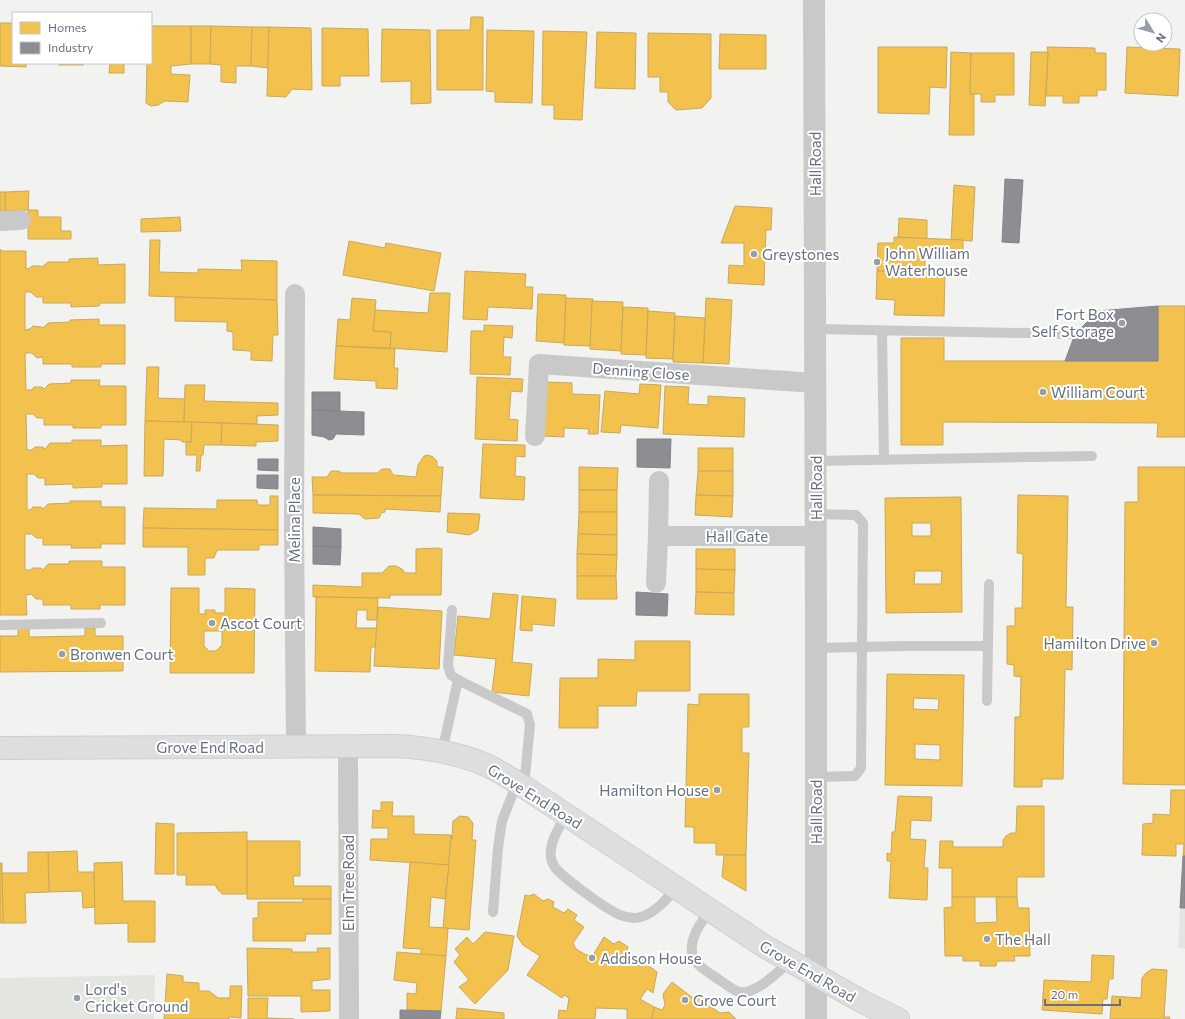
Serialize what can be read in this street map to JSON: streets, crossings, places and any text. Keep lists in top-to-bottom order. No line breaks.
{"streets":{"main road":["Grove End Road"],"street":["Hall Road","Denning Close","Melina Place","Hall Gate","Elm Tree Road"]},"crossings":[["Hall Road","Denning Close"],["Hall Road","Hall Gate"],["Hall Road","Grove End Road"],["Melina Place","Grove End Road"],["Grove End Road","Elm Tree Road"]],"places":["Greystones","John William Waterhouse","Fort Box Self Storage","William Court","Ascot Court","Hamilton Drive","Bronwen Court","Hamilton House","The Hall","Addison House","Lord's Cricket Ground","Grove Court"],"legend":["Homes","Industry"],"scale_bar":"20 m","north":"bottom right"}
